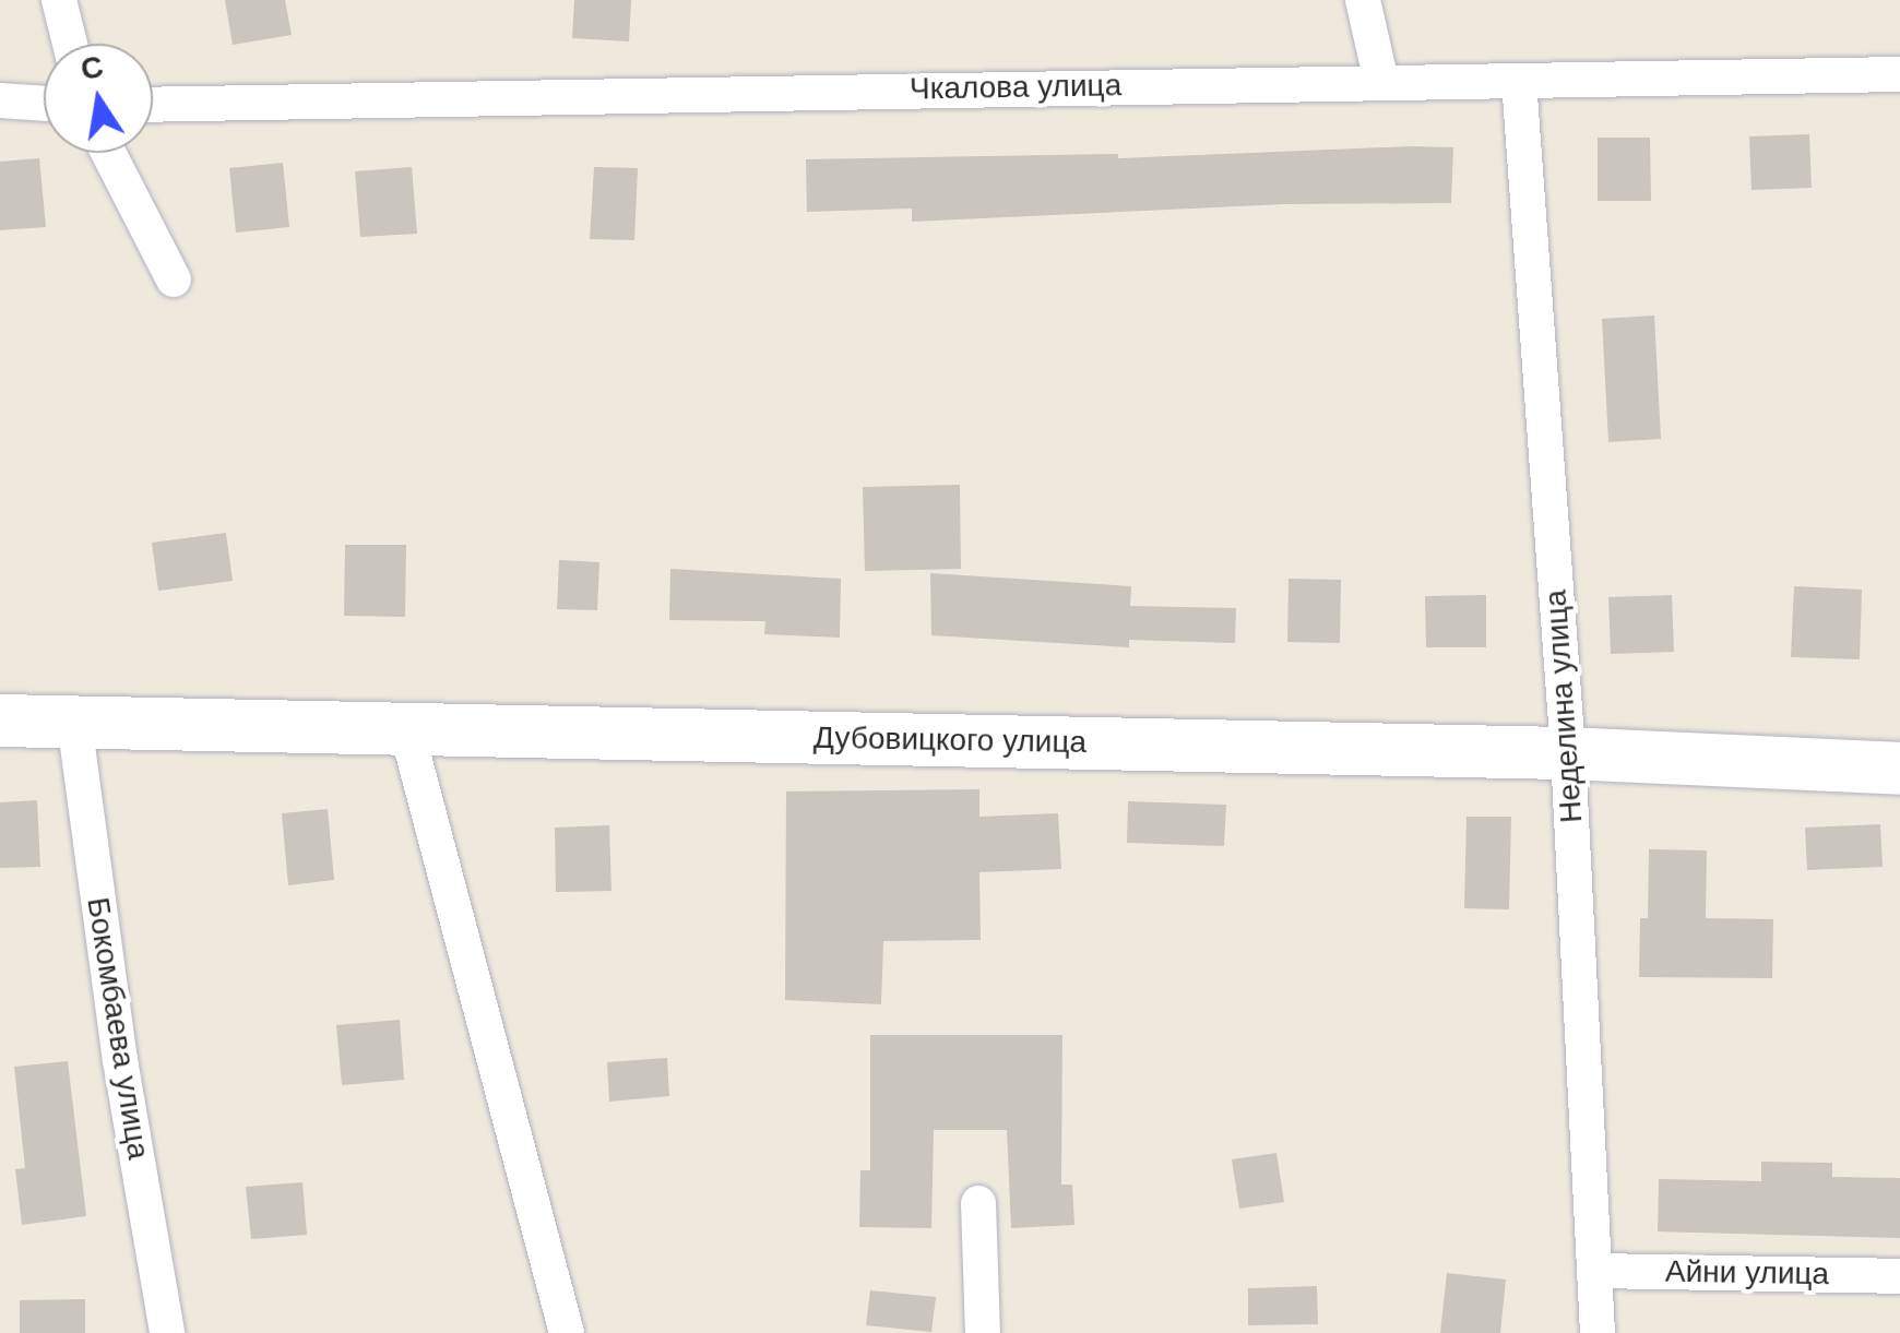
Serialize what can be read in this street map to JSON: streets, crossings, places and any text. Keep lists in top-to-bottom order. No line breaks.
{"streets":{"street":["Чкалова улица","Неделина улица","Дубовицкого улица","Бокомбаева улица","Айни улица"]},"crossings":[["Чкалова улица","Неделина улица"],["Неделина улица","Дубовицкого улица"],["Неделина улица","Айни улица"],["Дубовицкого улица","Бокомбаева улица"]],"north":"top"}
